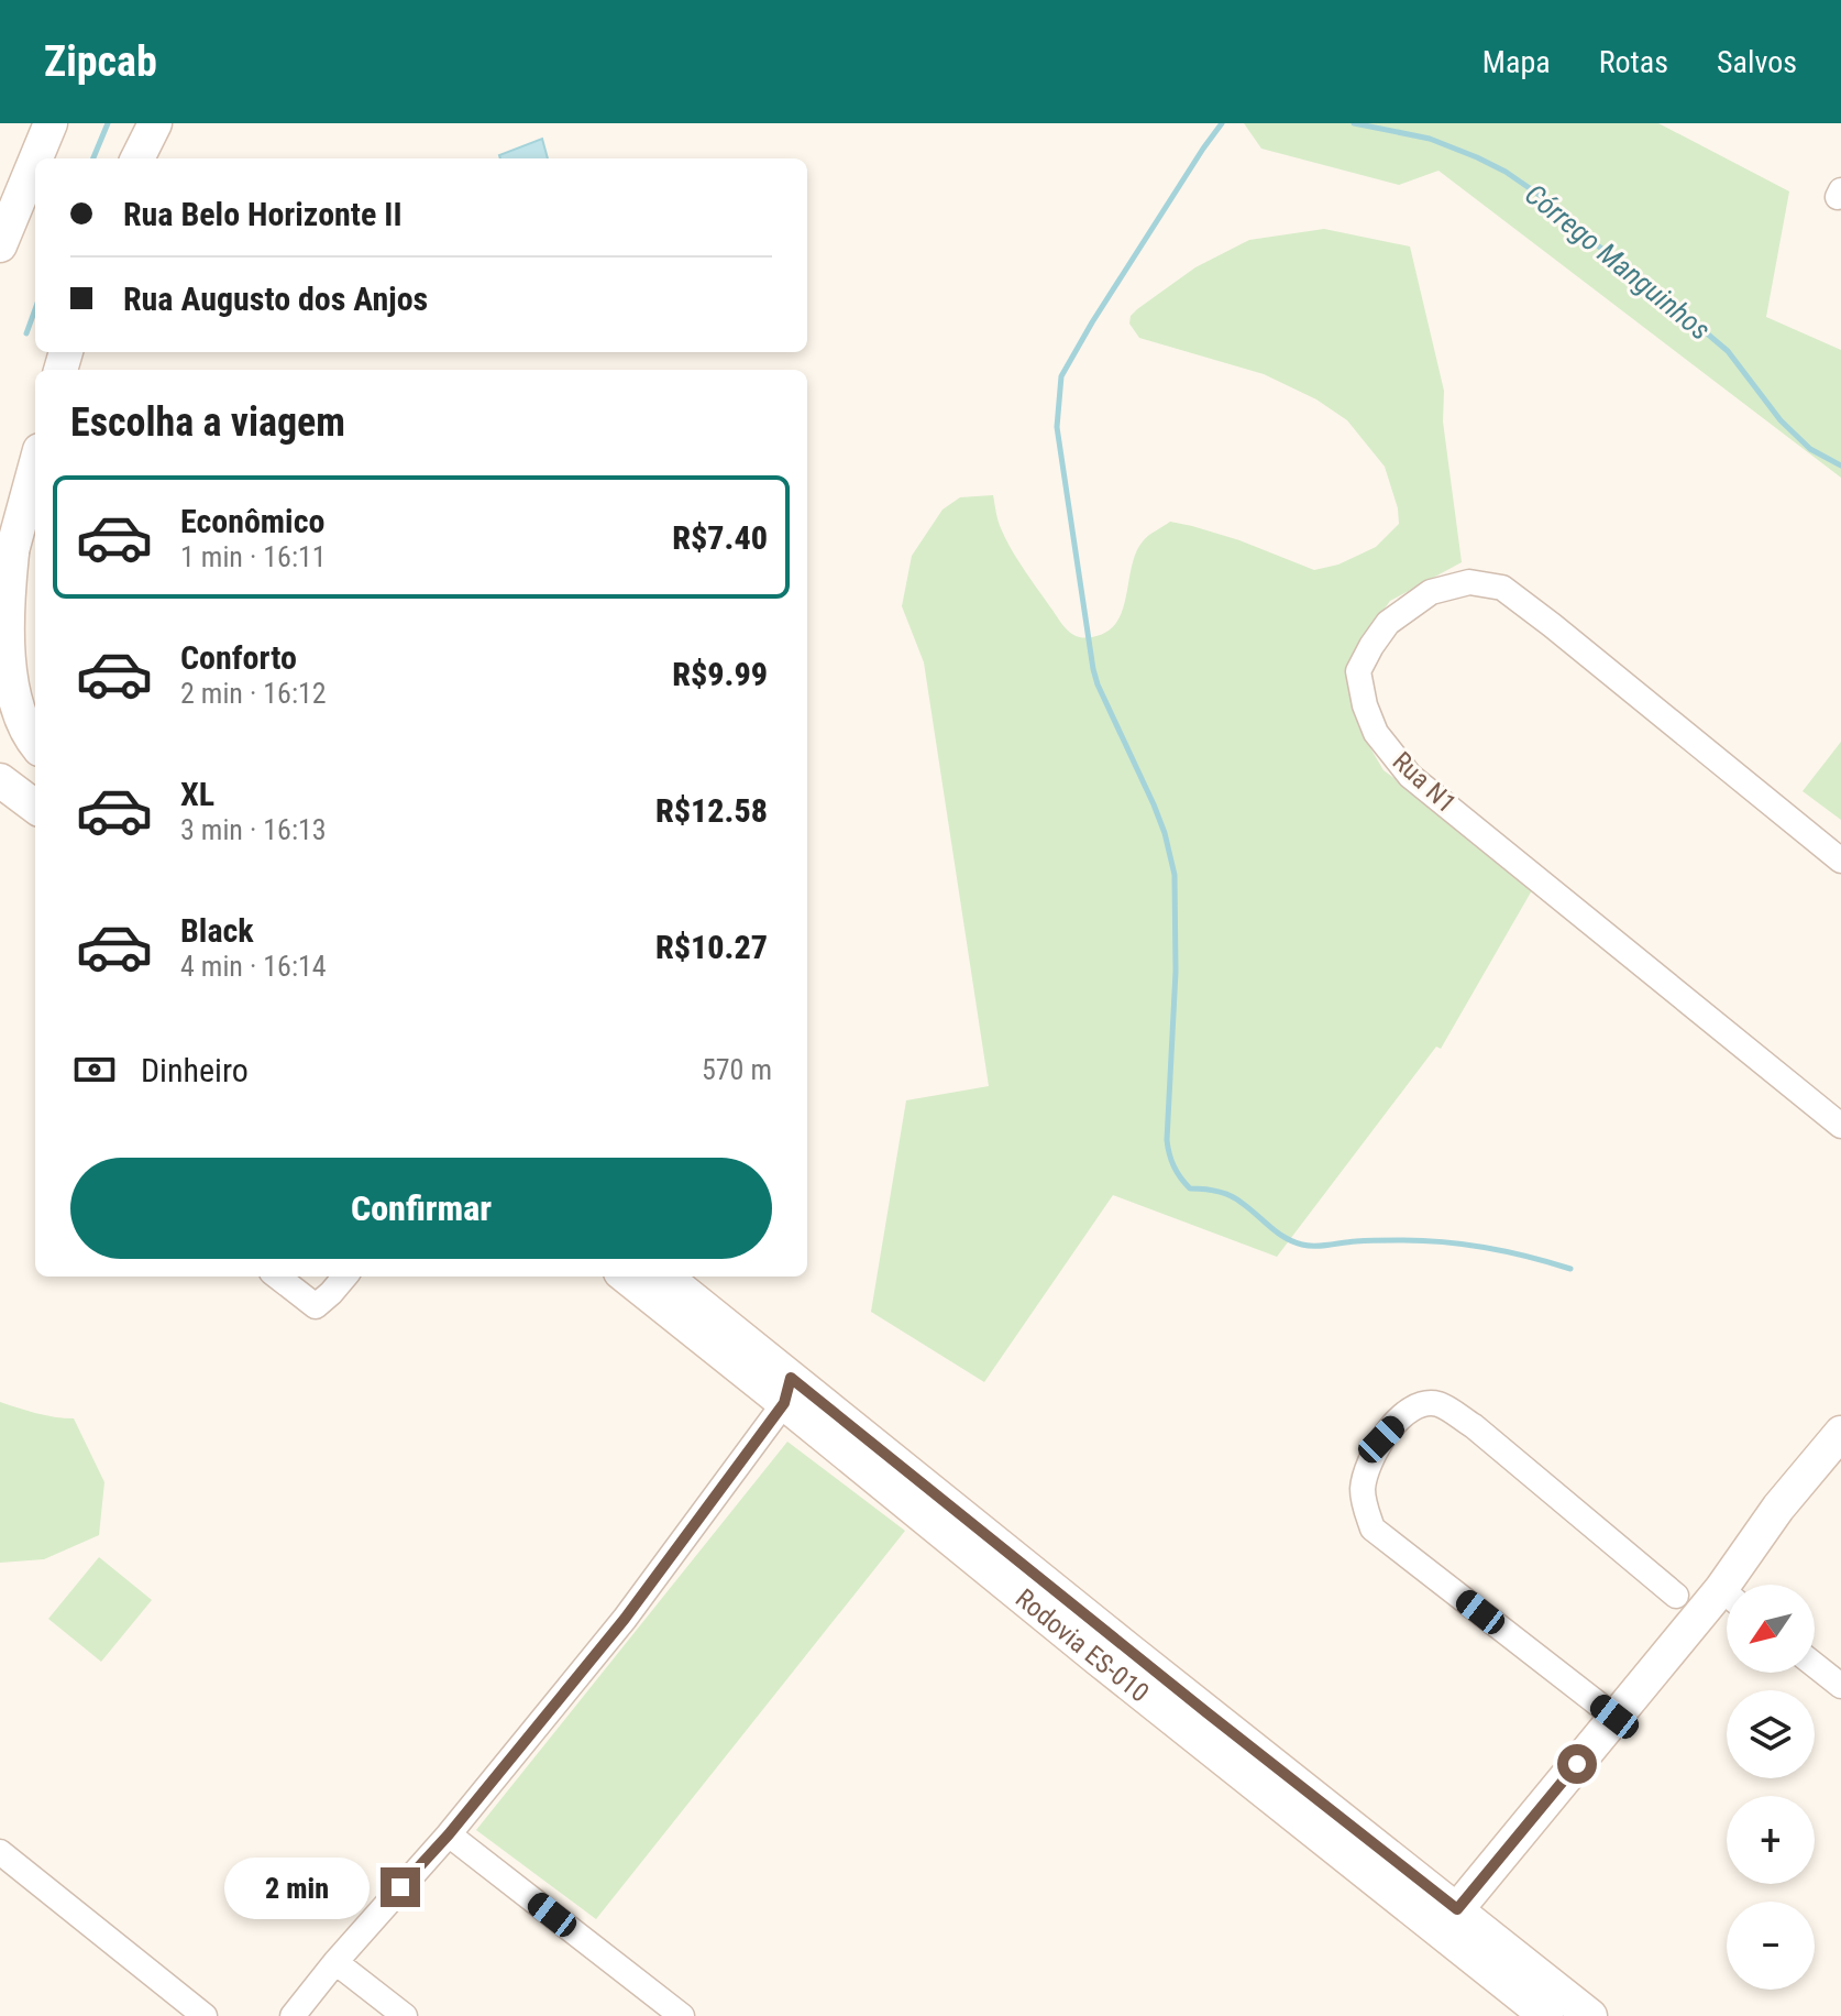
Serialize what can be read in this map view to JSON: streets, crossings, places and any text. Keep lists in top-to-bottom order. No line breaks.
{"streets":{"main road":["Rodovia ES-010"],"street":["Rua N1"]},"water":["Córrego Manguinhos"],"north":"bottom left","page":{"header":"Zipcab","nav":["Mapa","Rotas","Salvos"],"banner":["Rua Belo Horizonte II","Rua Augusto dos Anjos"],"heading":"Escolha a viagem","list":[{"name":"Econômico","note":"1 min · 16:11","value":"R$7.40"},{"name":"Conforto","note":"2 min · 16:12","value":"R$9.99"},{"name":"XL","note":"3 min · 16:13","value":"R$12.58"},{"name":"Black","note":"4 min · 16:14","value":"R$10.27"}],"pay":["Dinheiro","570 m"],"buttons":"Confirmar","map_buttons":["+","−"],"bubble":"2 min"}}
